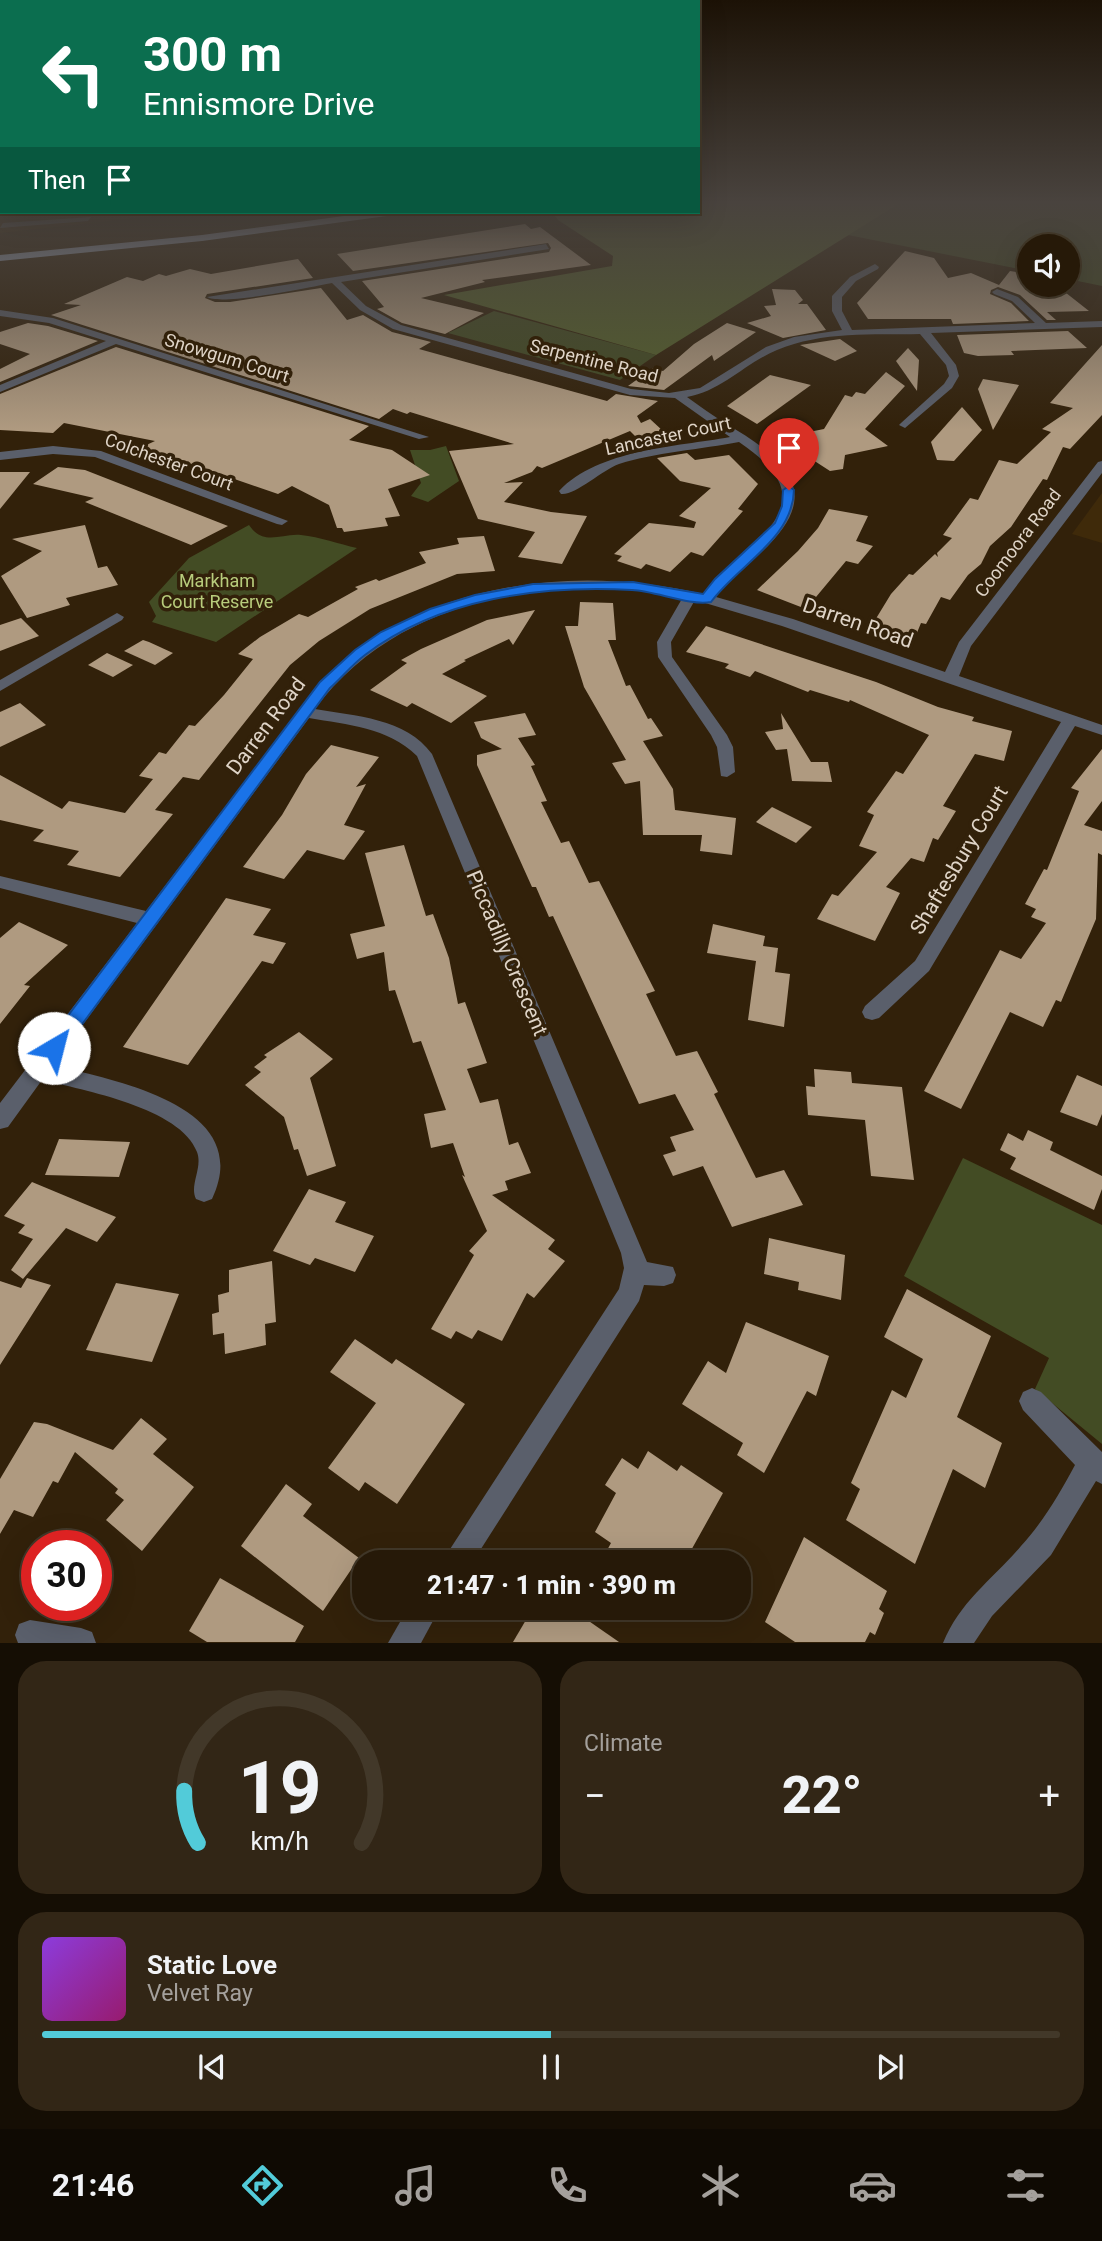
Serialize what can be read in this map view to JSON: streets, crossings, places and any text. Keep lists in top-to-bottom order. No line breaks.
{"streets":{"street":["Snowgum Court","Serpentine Road","Lancaster Court","Colchester Court","Coomoora Road","Darren Road","Shaftesbury Court","Piccadilly Crescent"]},"crossings":[["Coomoora Road","Darren Road"],["Darren Road","Shaftesbury Court"],["Darren Road","Piccadilly Crescent"]],"parks":["Markham Court Reserve"],"page":{"turn":["300 m","Ennismore Drive"],"then":"Then","limit":"30","trip":"21:47 · 1 min · 390 m","tile":"Climate","heat":["−","22°","+"],"song":["Static Love","Velvet Ray"],"tabs":"21:46","gauge":["19","km/h"]}}
